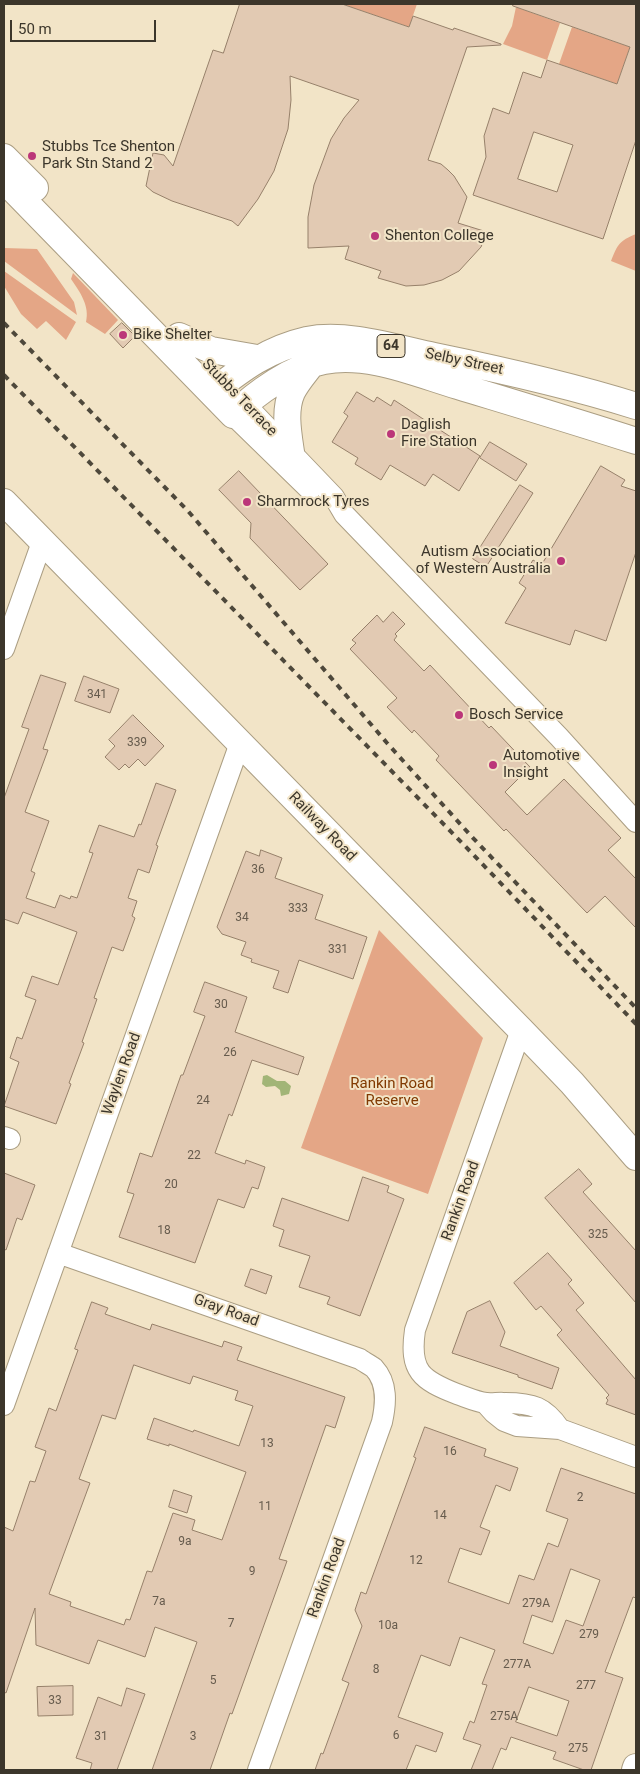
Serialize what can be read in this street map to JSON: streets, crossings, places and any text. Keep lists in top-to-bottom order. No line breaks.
{"streets":{"main road":["64","Selby Street","Stubbs Terrace","Railway Road"],"street":["Waylen Road","Rankin Road","Gray Road"]},"crossings":[["Selby Street","Stubbs Terrace"],["Railway Road","Waylen Road"],["Railway Road","Rankin Road"],["Waylen Road","Gray Road"],["Rankin Road","Gray Road"]],"parks":["Rankin Road Reserve"],"places":["Stubbs Tce Shenton Park Stn Stand 2","Shenton College","Bike Shelter","Daglish Fire Station","Sharmrock Tyres","Autism Association of Western Australia","Bosch Service","Automotive Insight"],"house_numbers":["341","339","36","333","34","331","30","26","24","22","20","18","325","13","16","2","11","14","9a","12","9","7a","279A","7","10a","279","277A","8","5","277","33","275A","6","31","3","275"],"scale_bar":"50 m"}
